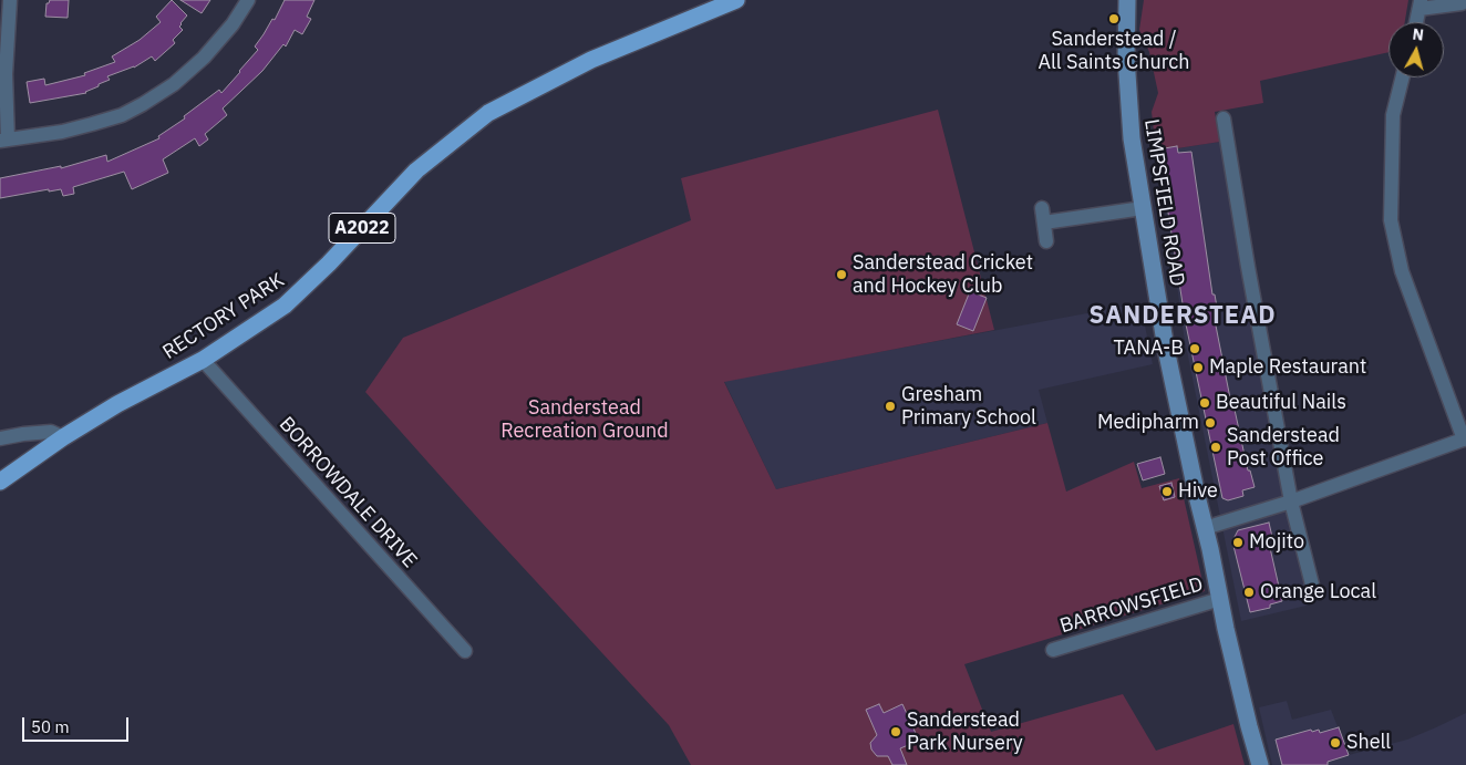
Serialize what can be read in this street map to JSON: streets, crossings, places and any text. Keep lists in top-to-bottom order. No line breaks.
{"streets":{"main road":["LIMPSFIELD ROAD","A2022","RECTORY PARK"],"street":["BORROWDALE DRIVE","BARROWSFIELD"]},"crossings":[["LIMPSFIELD ROAD","BARROWSFIELD"],["RECTORY PARK","BORROWDALE DRIVE"]],"districts":["SANDERSTEAD"],"parks":["Sanderstead Recreation Ground"],"places":["Sanderstead / All Saints Church","Sanderstead Cricket and Hockey Club","TANA-B","Maple Restaurant","Beautiful Nails","Gresham Primary School","Medipharm","Sanderstead Post Office","Hive","Mojito","Orange Local","Sanderstead Park Nursery","Shell"],"scale_bar":"50 m","north":"top"}
